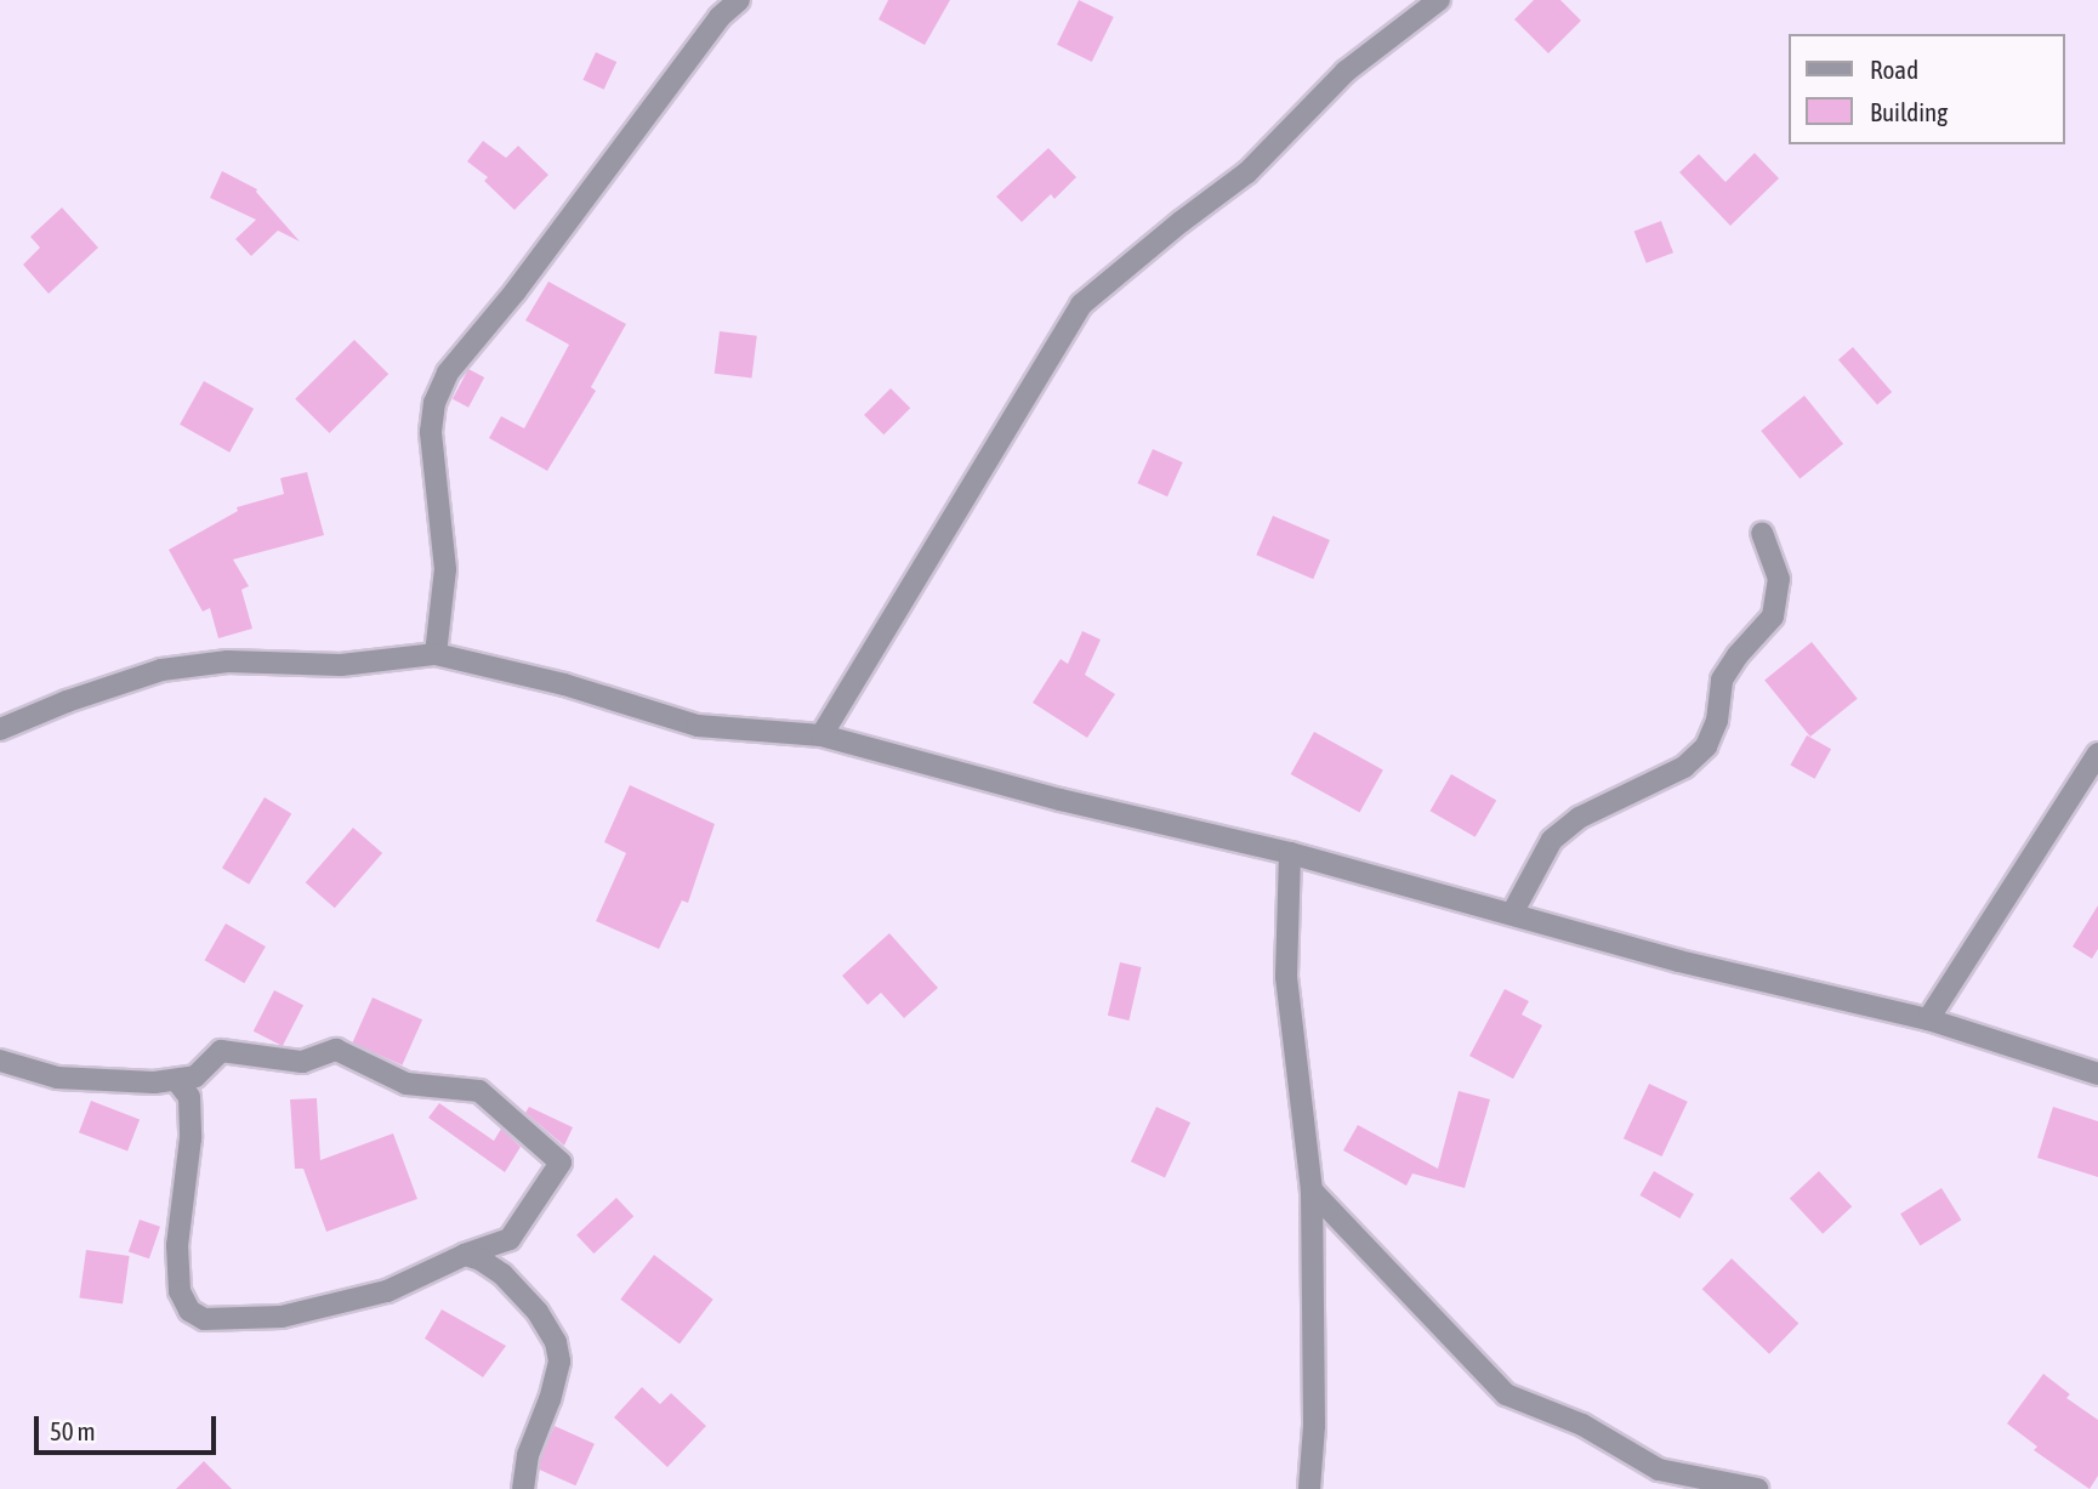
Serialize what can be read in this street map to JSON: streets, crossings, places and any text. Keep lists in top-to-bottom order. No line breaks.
{"legend":["Road","Building"],"scale_bar":"50 m"}
